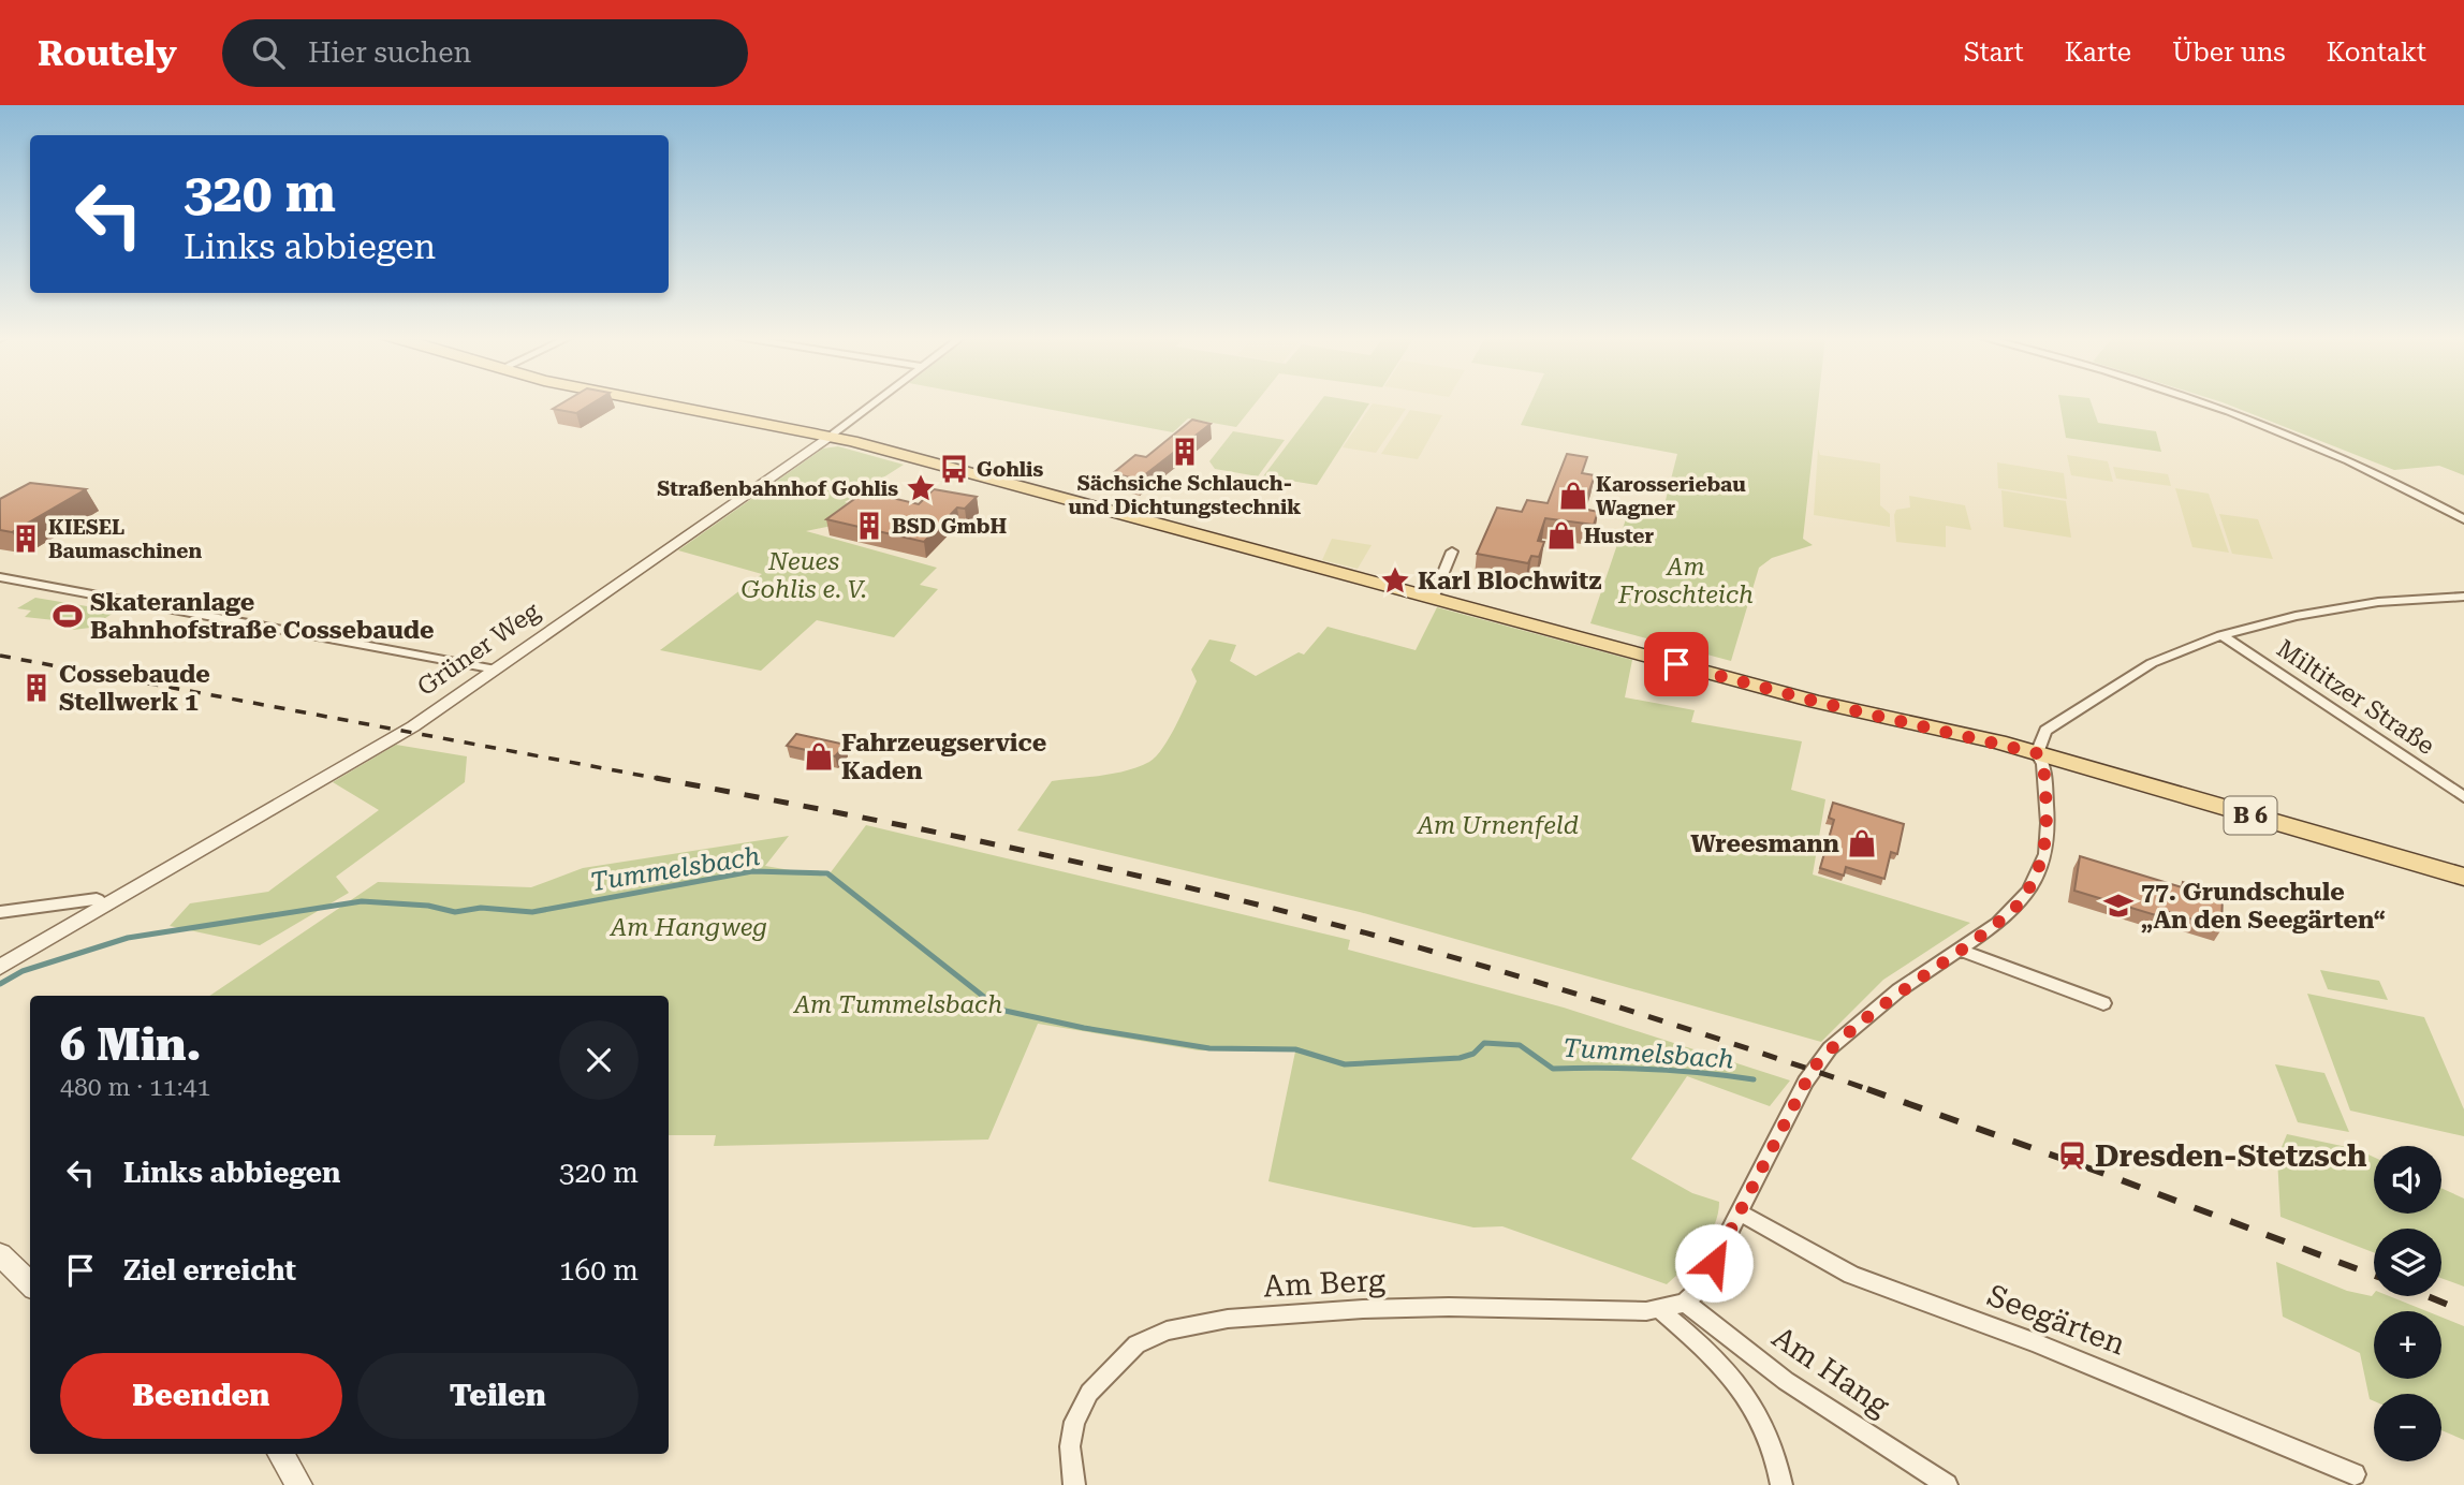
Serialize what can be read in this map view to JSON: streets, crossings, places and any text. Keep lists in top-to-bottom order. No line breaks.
{"streets":{"main road":["B 6"],"street":["Grüner Weg","Miltitzer Straße","Am Berg","Seegärten","Am Hang"]},"crossings":[["Grüner Weg","B 6"],["Am Berg","Am Hang"]],"water":["Tummelsbach"],"parks":["Neues Gohlis e. V.","Am Froschteich","Am Urnenfeld","Am Hangweg","Am Tummelsbach"],"places":{"building":["Sächsiche Schlauch- und Dichtungstechnik","BSD GmbH","KIESEL Baumaschinen","Cossebaude Stellwerk 1"],"bus stop":["Gohlis"],"place":["Straßenbahnhof Gohlis","Karl Blochwitz"],"shop":["Karosseriebau Wagner","Huster","Fahrzeugservice Kaden","Wreesmann"],"sports":["Skateranlage Bahnhofstraße Cossebaude"],"school or university":["77. Grundschule „An den Seegärten“"],"station":["Dresden-Stetzsch"]},"page":{"header":"Routely","search":"Hier suchen","nav":["Start","Karte","Über uns","Kontakt"],"turn":["320 m","Links abbiegen"],"heading":["6 Min.","480 m · 11:41"],"list":[{"name":"Links abbiegen","value":"320 m"},{"name":"Ziel erreicht","value":"160 m"}],"map_buttons":["+","−"],"buttons":["Beenden","Teilen"]}}
